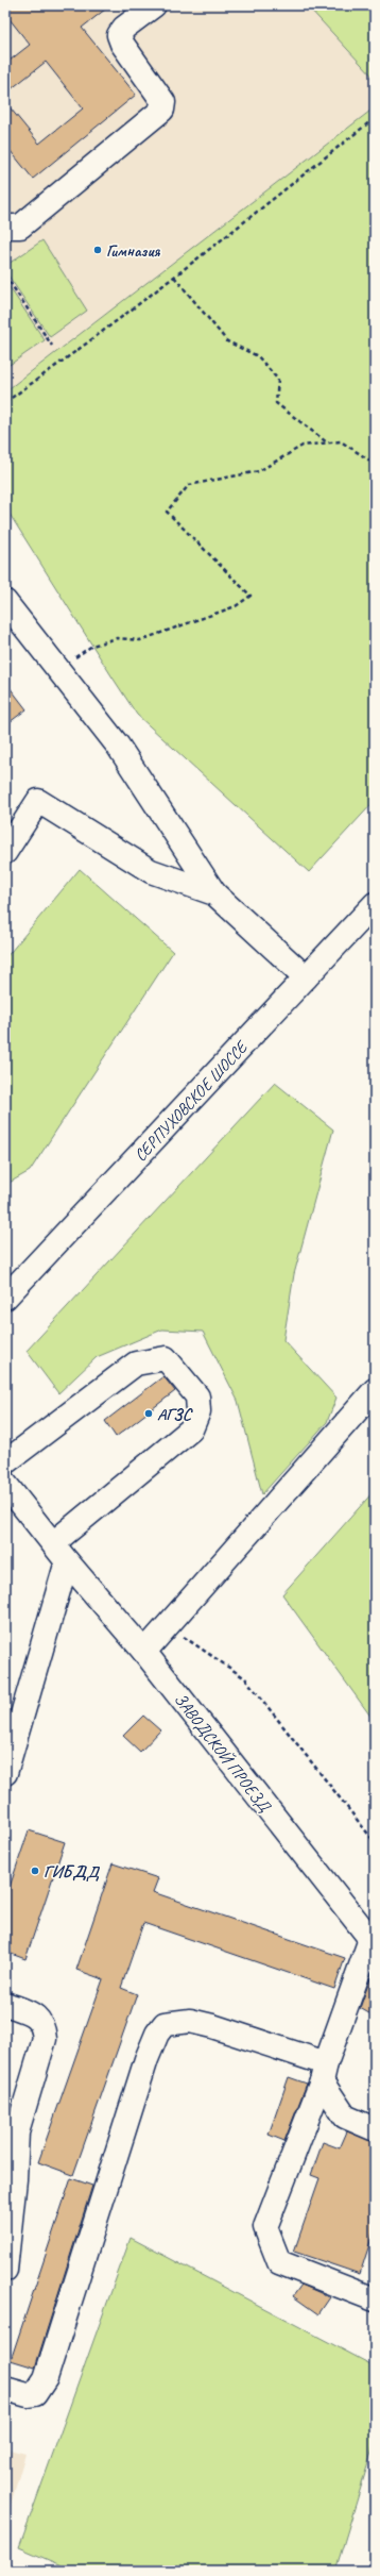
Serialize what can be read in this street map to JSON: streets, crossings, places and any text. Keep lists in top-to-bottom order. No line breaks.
{"streets":{"street":["СЕРПУХОВСКОЕ ШОССЕ","ЗАВОДСКОЙ ПРОЕЗД"]},"places":["Гимназия","АГЗС","ГИБДД"]}
